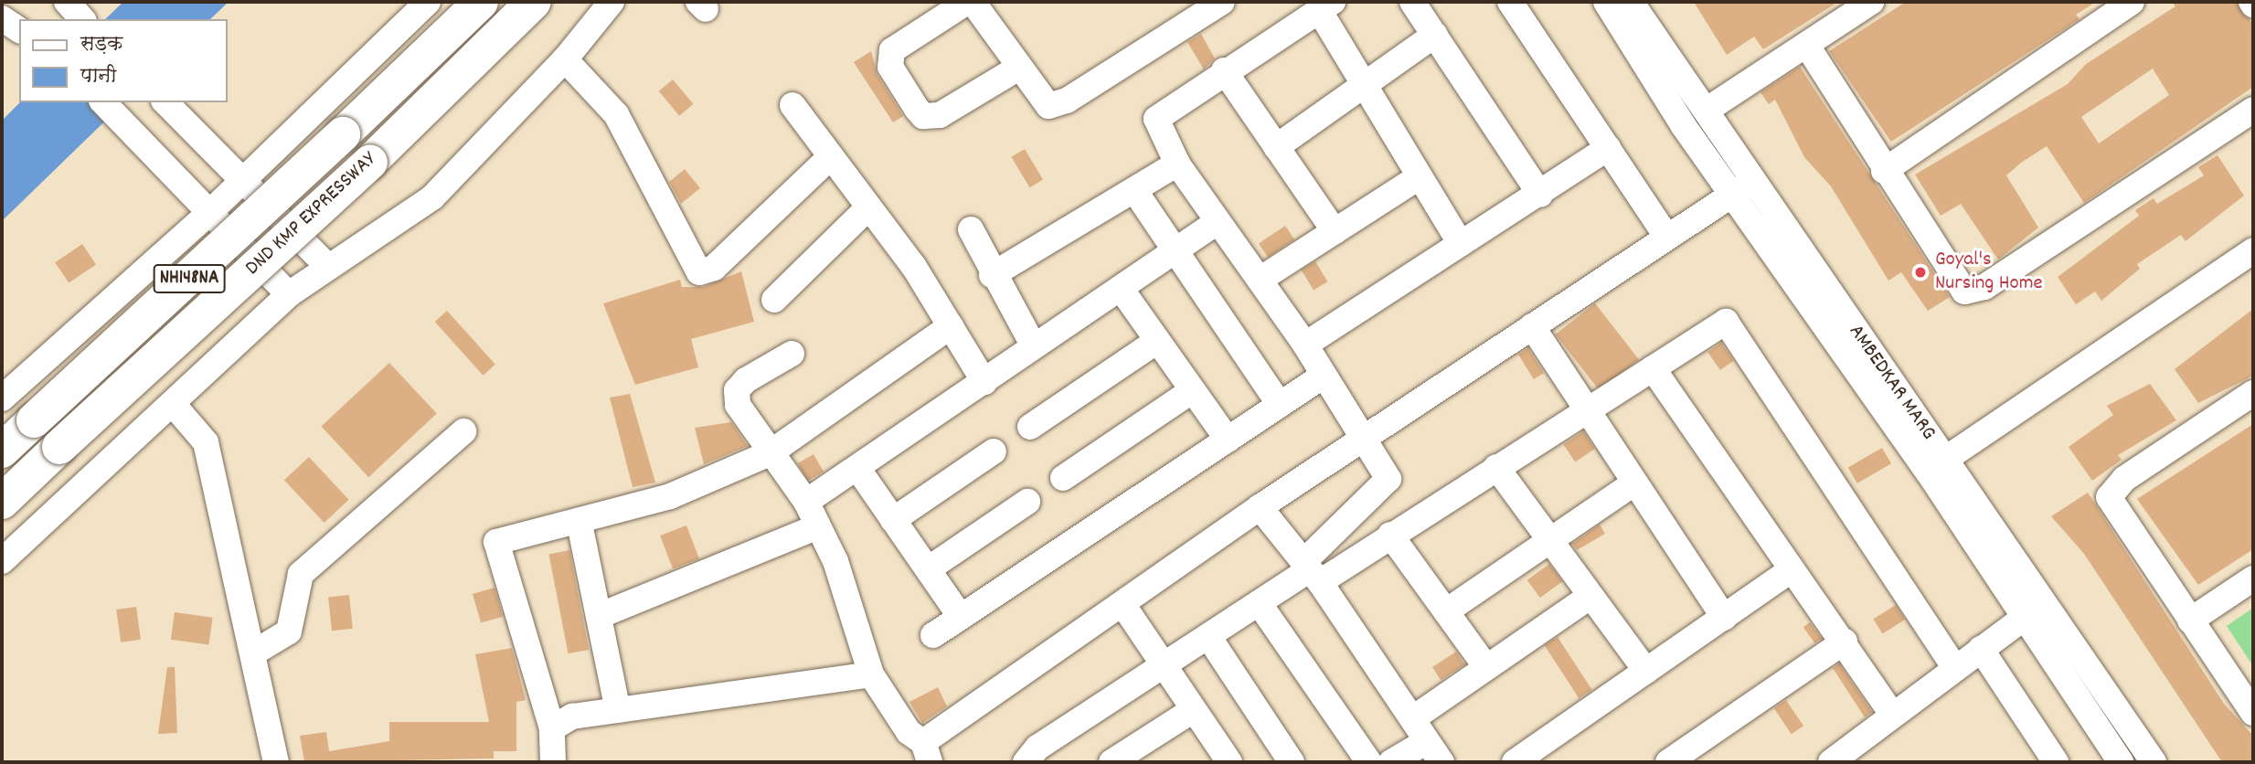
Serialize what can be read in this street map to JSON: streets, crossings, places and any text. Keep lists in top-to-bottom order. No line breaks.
{"streets":{"highway":["DND KMP EXPRESSWAY","NH148NA"],"street":["AMBEDKAR MARG"]},"places":["Goyal's Nursing Home"],"legend":["सड़क","पानी"]}
